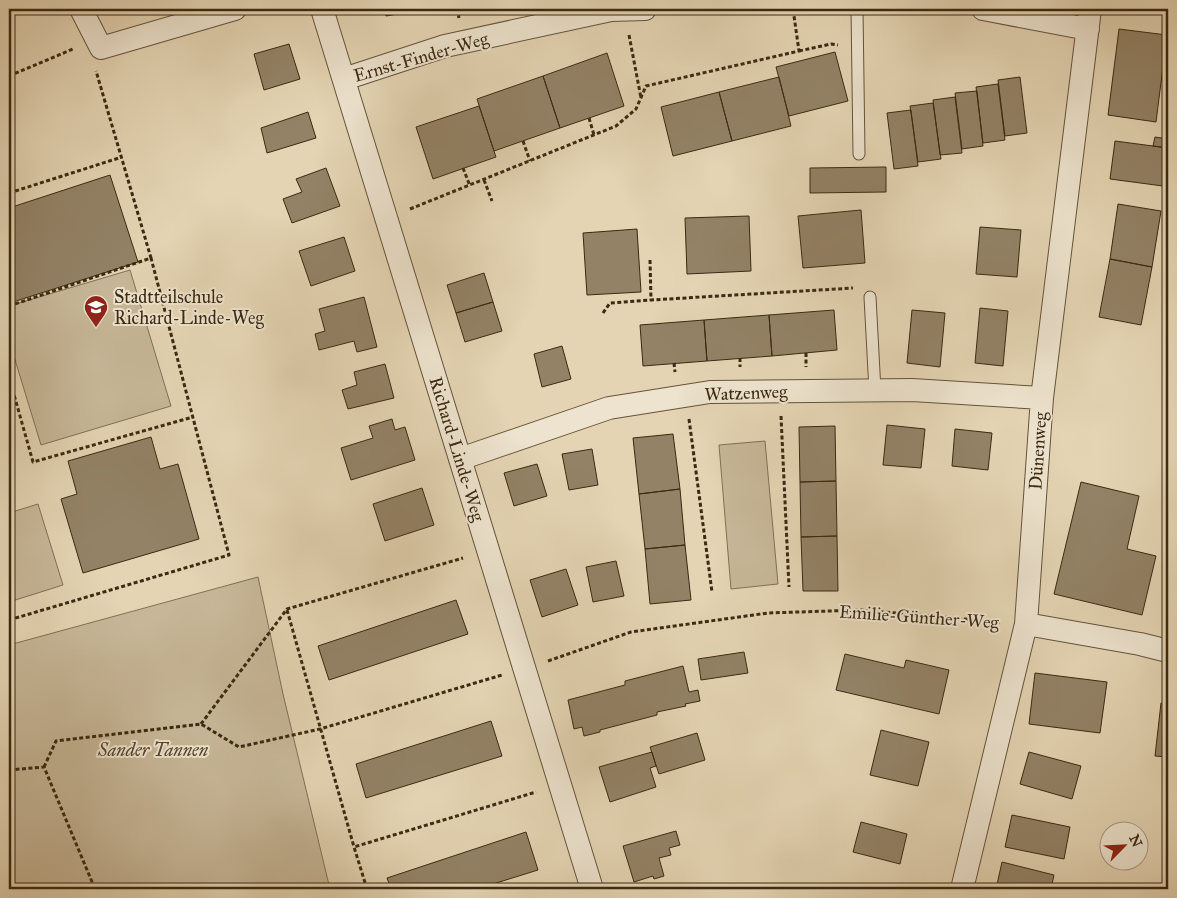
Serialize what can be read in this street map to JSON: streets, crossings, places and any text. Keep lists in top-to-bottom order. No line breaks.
{"streets":{"street":["Ernst-Finder-Weg","Watzenweg","Richard-Linde-Weg","Dünenweg"],"path":["Emilie-Günther-Weg"]},"crossings":[["Ernst-Finder-Weg","Richard-Linde-Weg"],["Watzenweg","Richard-Linde-Weg"],["Watzenweg","Dünenweg"],["Richard-Linde-Weg","Emilie-Günther-Weg"],["Dünenweg","Emilie-Günther-Weg"]],"parks":["Sander Tannen"],"places":{"school or university":["Stadtteilschule Richard-Linde-Weg"]},"north":"top right"}
